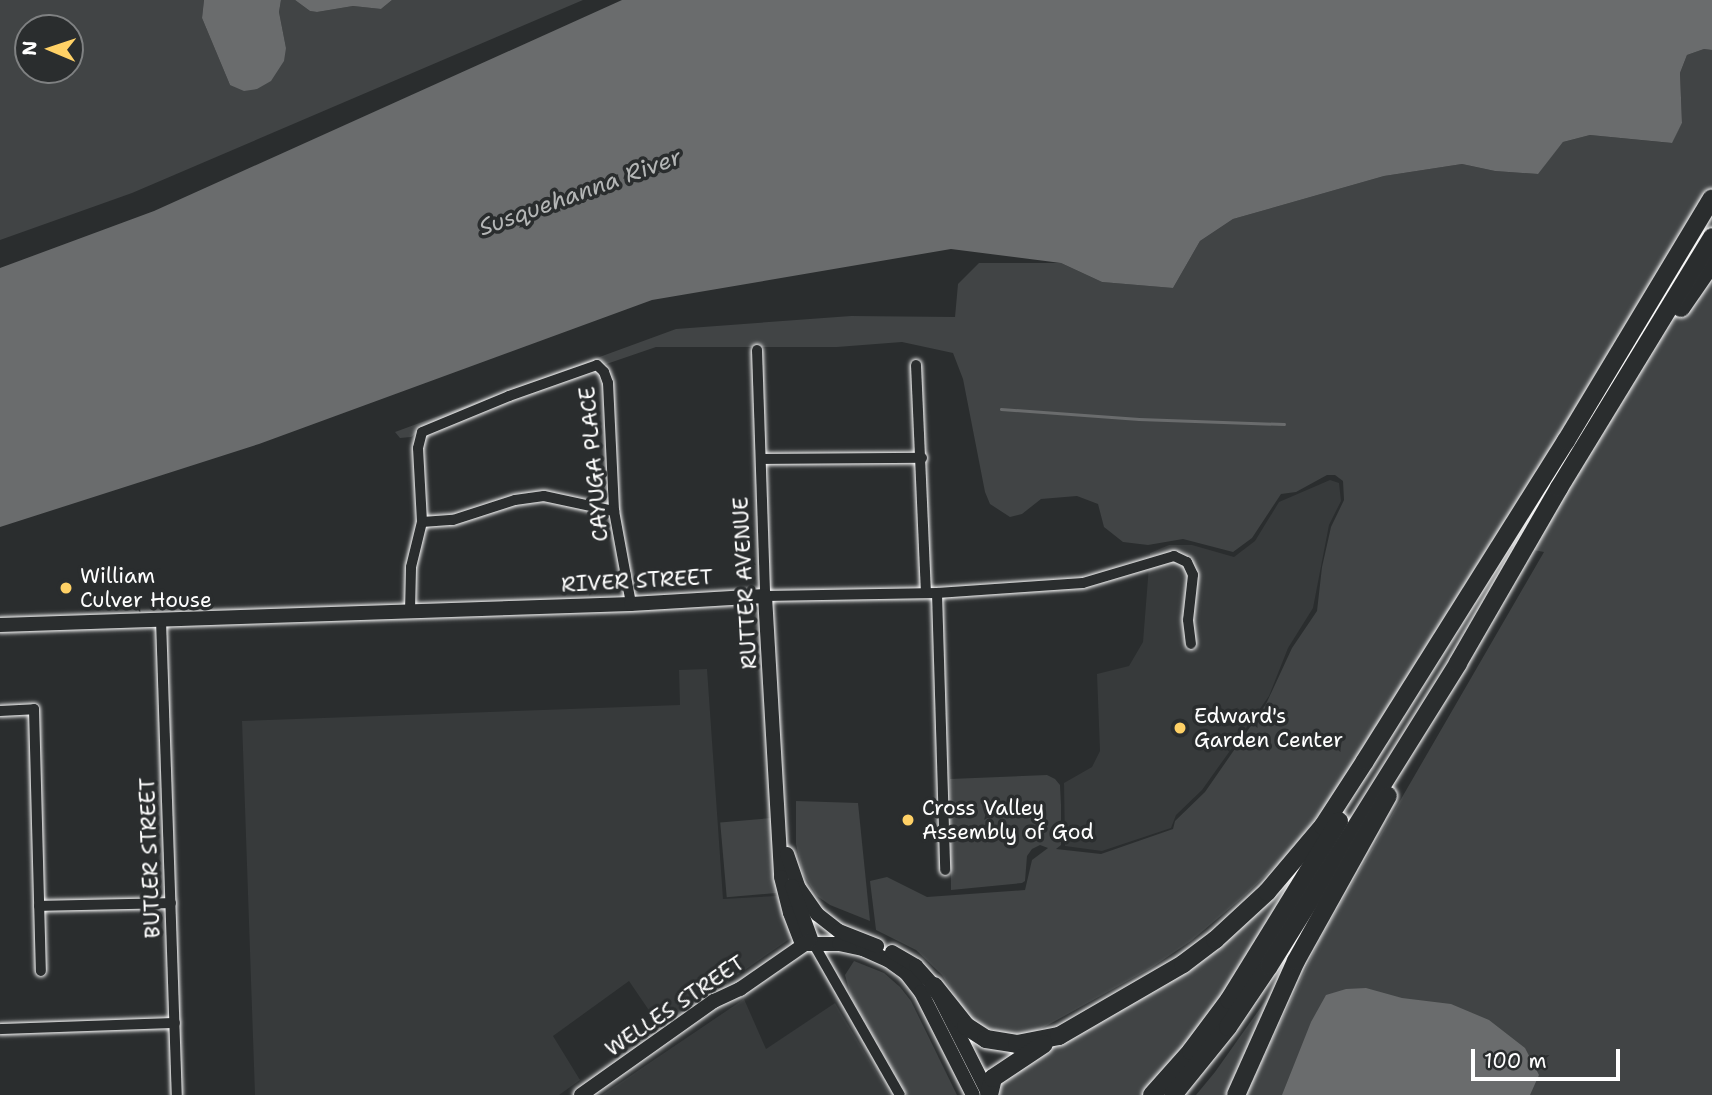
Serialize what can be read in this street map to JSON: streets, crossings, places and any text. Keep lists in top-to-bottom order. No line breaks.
{"streets":{"street":["CAYUGA PLACE","RIVER STREET","RUTTER AVENUE","BUTLER STREET","WELLES STREET"]},"crossings":[["CAYUGA PLACE","RIVER STREET"],["RIVER STREET","RUTTER AVENUE"],["RIVER STREET","BUTLER STREET"],["RUTTER AVENUE","WELLES STREET"]],"water":["Susquehanna River"],"places":["William Culver House","Edward's Garden Center","Cross Valley Assembly of God"],"scale_bar":"100 m","north":"left"}
